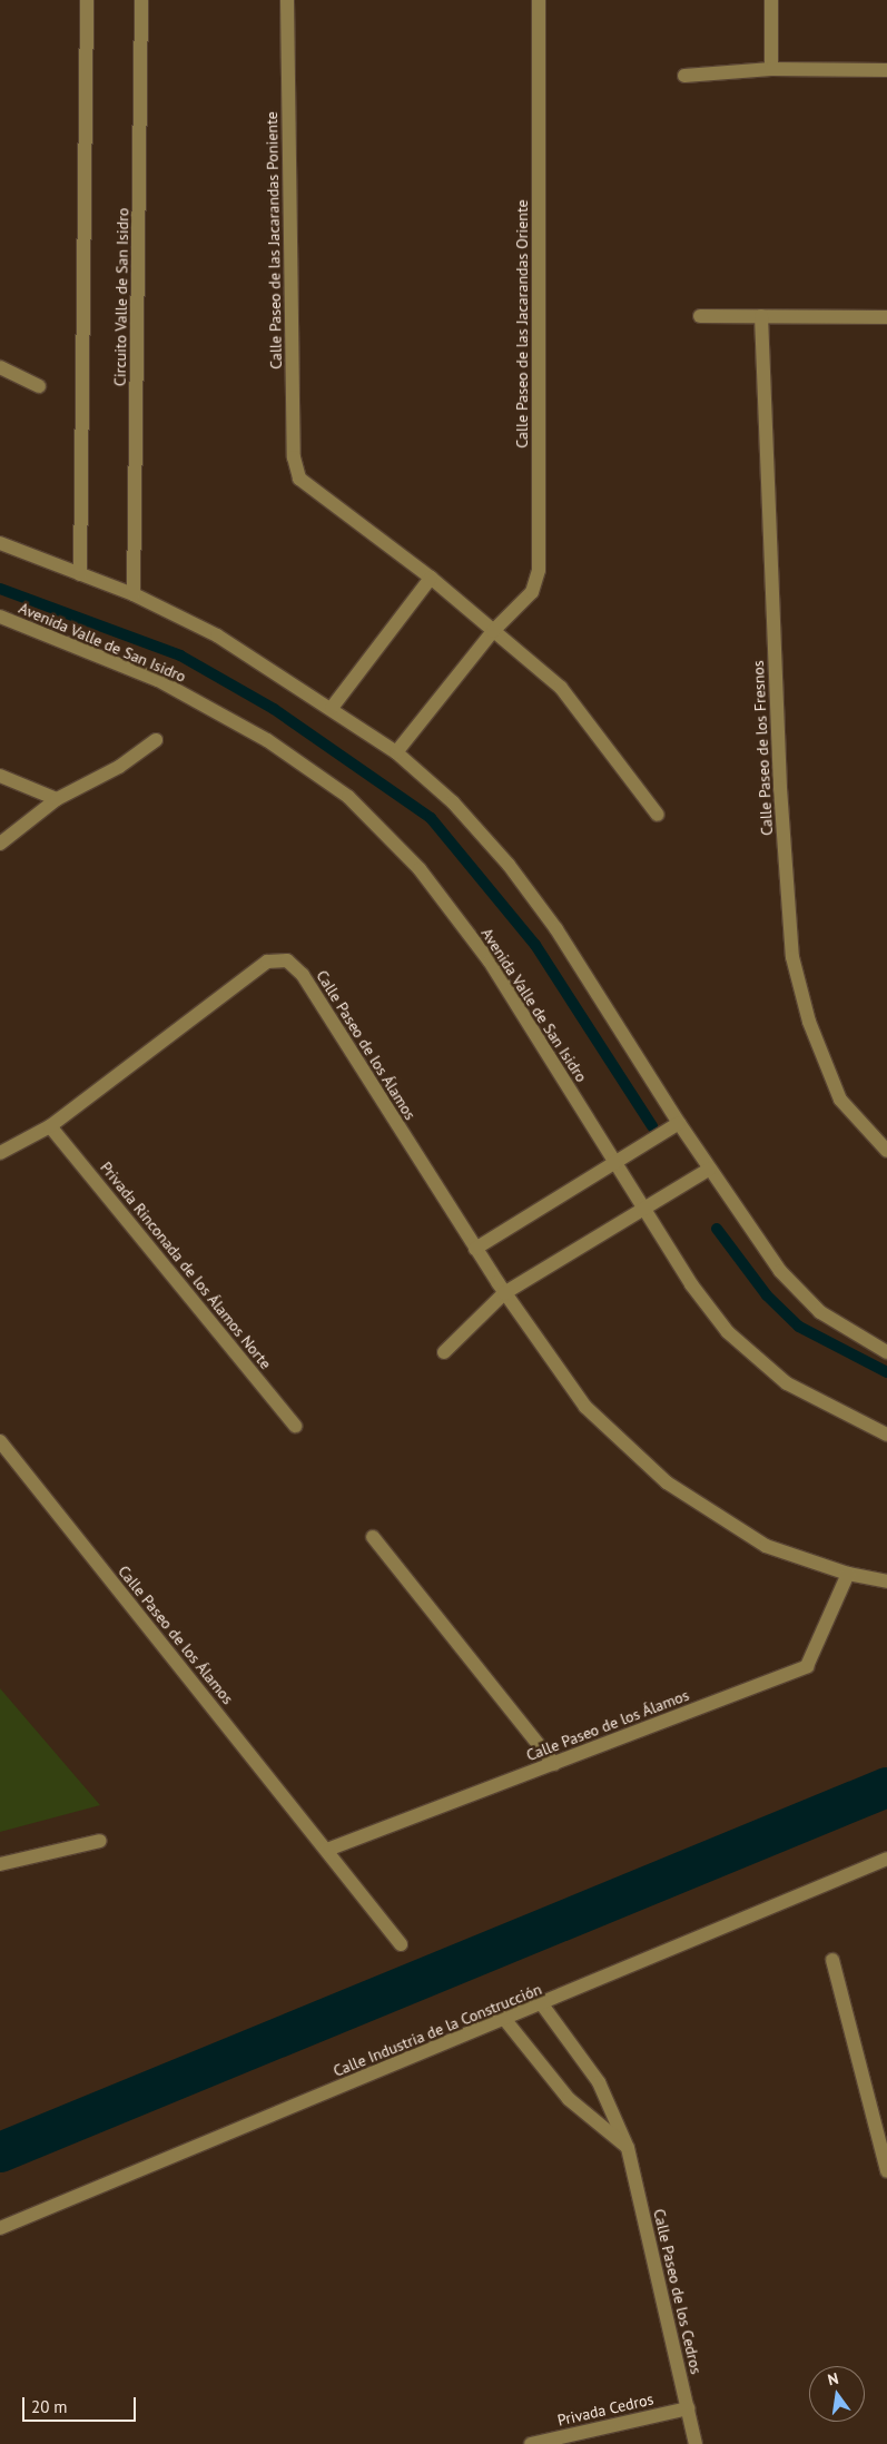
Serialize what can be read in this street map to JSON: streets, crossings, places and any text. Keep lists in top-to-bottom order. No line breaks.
{"streets":{"street":["Calle Paseo de las Jacarandas Poniente","Circuito Valle de San Isidro","Calle Paseo de las Jacarandas Oriente","Avenida Valle de San Isidro","Calle Paseo de los Fresnos","Calle Paseo de los Álamos","Privada Rinconada de los Álamos Norte","Calle Industria de la Construcción","Calle Paseo de los Cedros","Privada Cedros"]},"crossings":[["Calle Paseo de los Álamos","Privada Rinconada de los Álamos Norte"],["Calle Industria de la Construcción","Calle Paseo de los Cedros"],["Calle Paseo de los Cedros","Privada Cedros"]],"scale_bar":"20 m","north":"top"}
